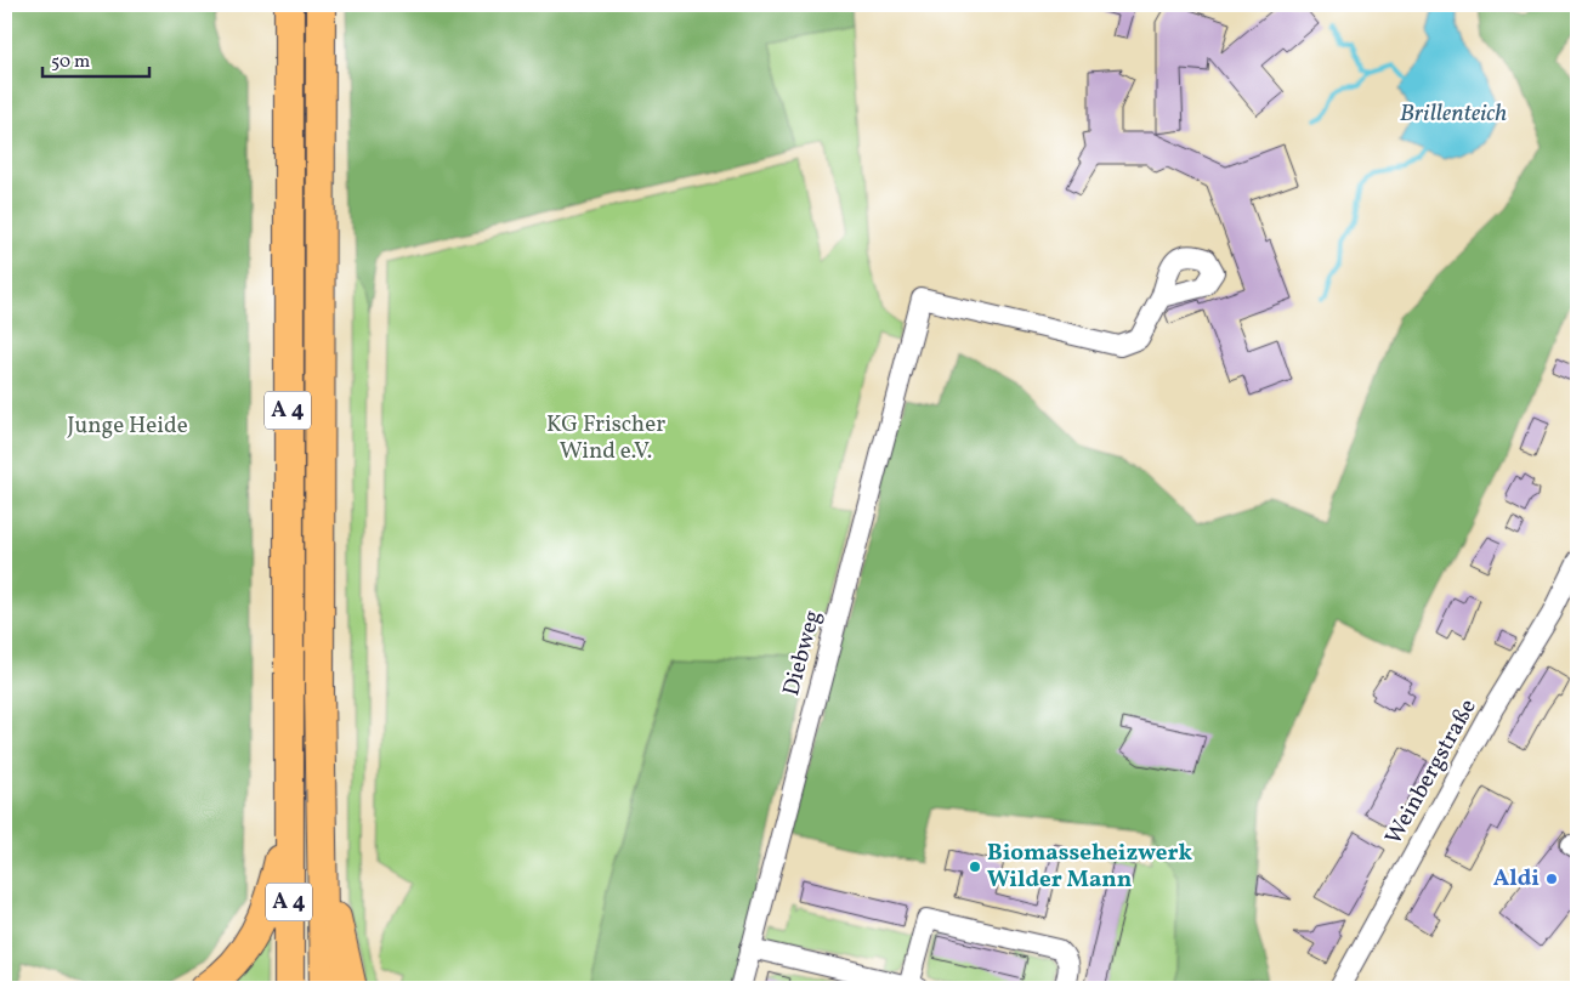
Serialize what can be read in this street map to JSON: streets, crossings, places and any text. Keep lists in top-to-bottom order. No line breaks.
{"streets":{"highway":["A 4"],"street":["Diebweg","Weinbergstraße"]},"water":["Brillenteich"],"parks":["KG Frischer Wind e.V.","Junge Heide"],"places":["Biomasseheizwerk Wilder Mann","Aldi"],"scale_bar":"50 m"}
